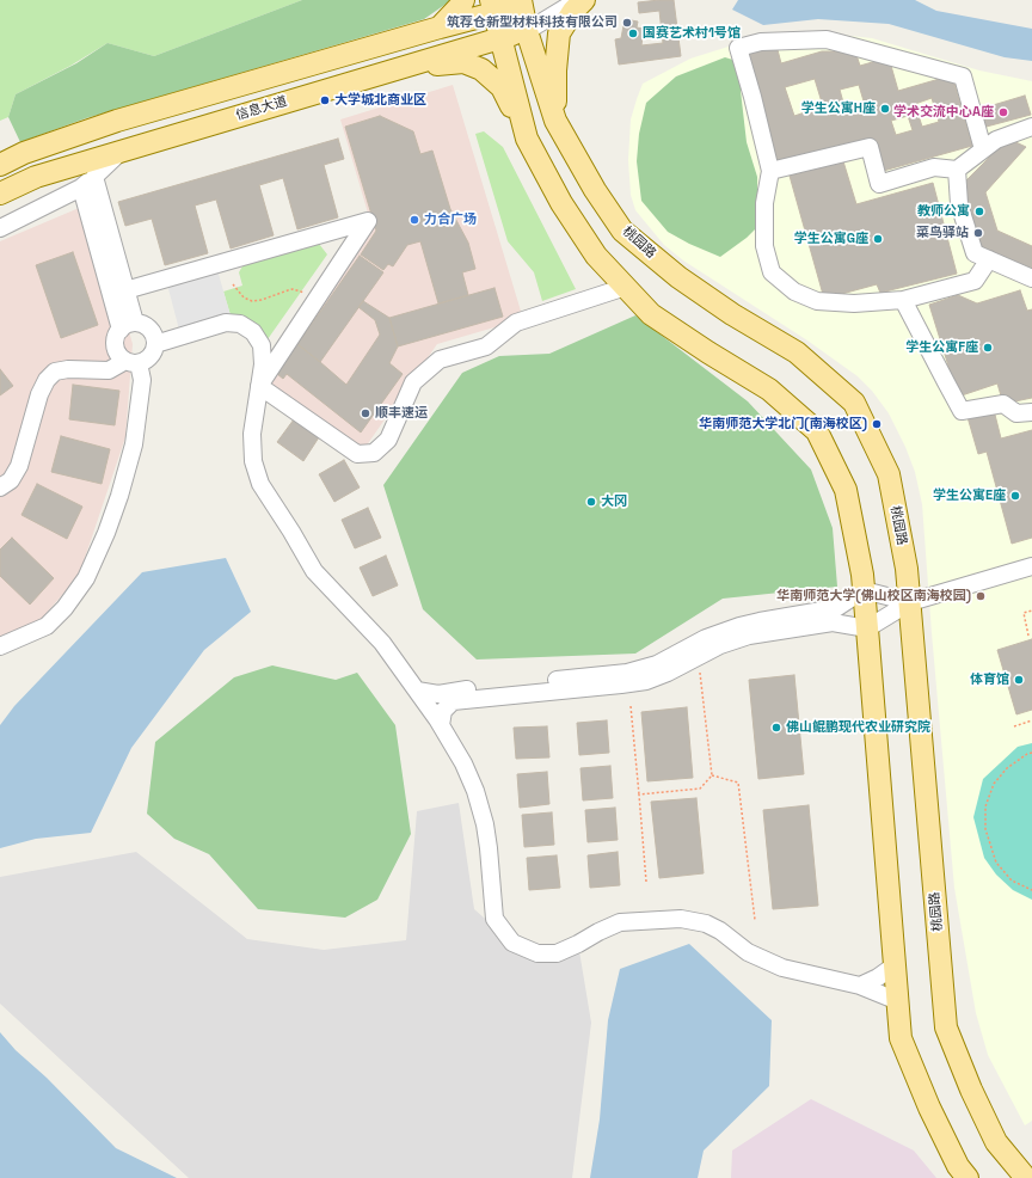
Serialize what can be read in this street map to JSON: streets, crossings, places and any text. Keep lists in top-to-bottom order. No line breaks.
{"streets":{"main road":["信息大道","桃园路"]},"crossings":[["信息大道","桃园路"]],"places":["筑荐仓新型材料科技有限公司","国赛艺术村1号馆","大学城北商业区","学生公寓H座","学术交流中心A座","教师公寓","力合广场","菜鸟驿站","学生公寓G座","学生公寓F座","顺丰速运","华南师范大学北门(南海校区)","学生公寓E座","大冈","华南师范大学(佛山校区南海校园)","体育馆","佛山鲲鹏现代农业研究院"]}
